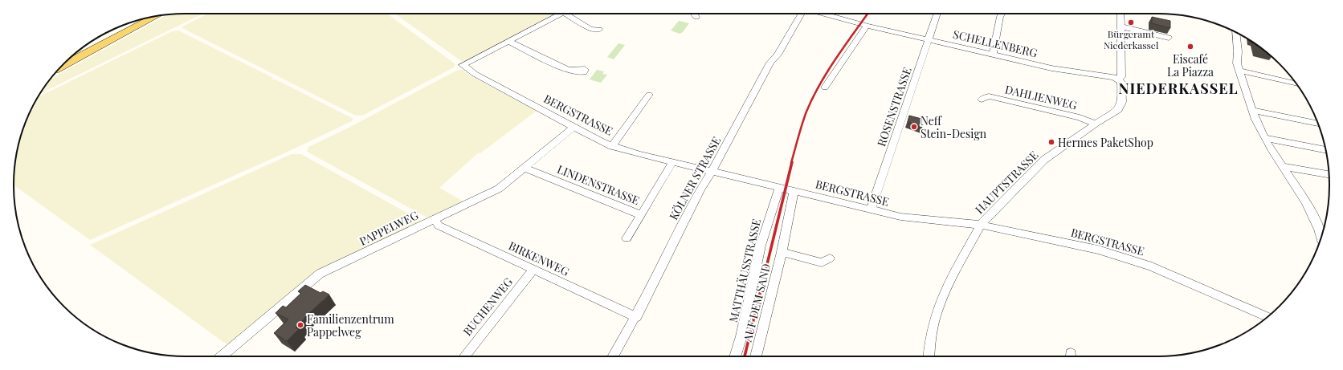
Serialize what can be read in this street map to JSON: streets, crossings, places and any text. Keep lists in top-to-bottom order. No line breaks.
{"streets":{"street":["SCHELLENBERG","DAHLIENWEG","ROSENSTRASSE","BERGSTRASSE","KÖLNER STRASSE","HAUPTSTRASSE","LINDENSTRASSE","PAPPELWEG","BIRKENWEG","MATTHÄUSSTRASSE","AUF DEM SAND","BUCHENWEG"]},"crossings":[["SCHELLENBERG","ROSENSTRASSE"],["SCHELLENBERG","HAUPTSTRASSE"],["DAHLIENWEG","HAUPTSTRASSE"],["ROSENSTRASSE","BERGSTRASSE"],["BERGSTRASSE","KÖLNER STRASSE"],["BERGSTRASSE","HAUPTSTRASSE"],["BERGSTRASSE","LINDENSTRASSE"],["BERGSTRASSE","PAPPELWEG"],["BERGSTRASSE","MATTHÄUSSTRASSE"],["BERGSTRASSE","AUF DEM SAND"],["KÖLNER STRASSE","BIRKENWEG"],["LINDENSTRASSE","PAPPELWEG"],["PAPPELWEG","BIRKENWEG"],["BIRKENWEG","BUCHENWEG"]],"districts":["NIEDERKASSEL"],"places":["Bürgeramt Niederkassel","Eiscafé La Piazza","Neff Stein-Design","Hermes PaketShop","Familienzentrum Pappelweg"]}
